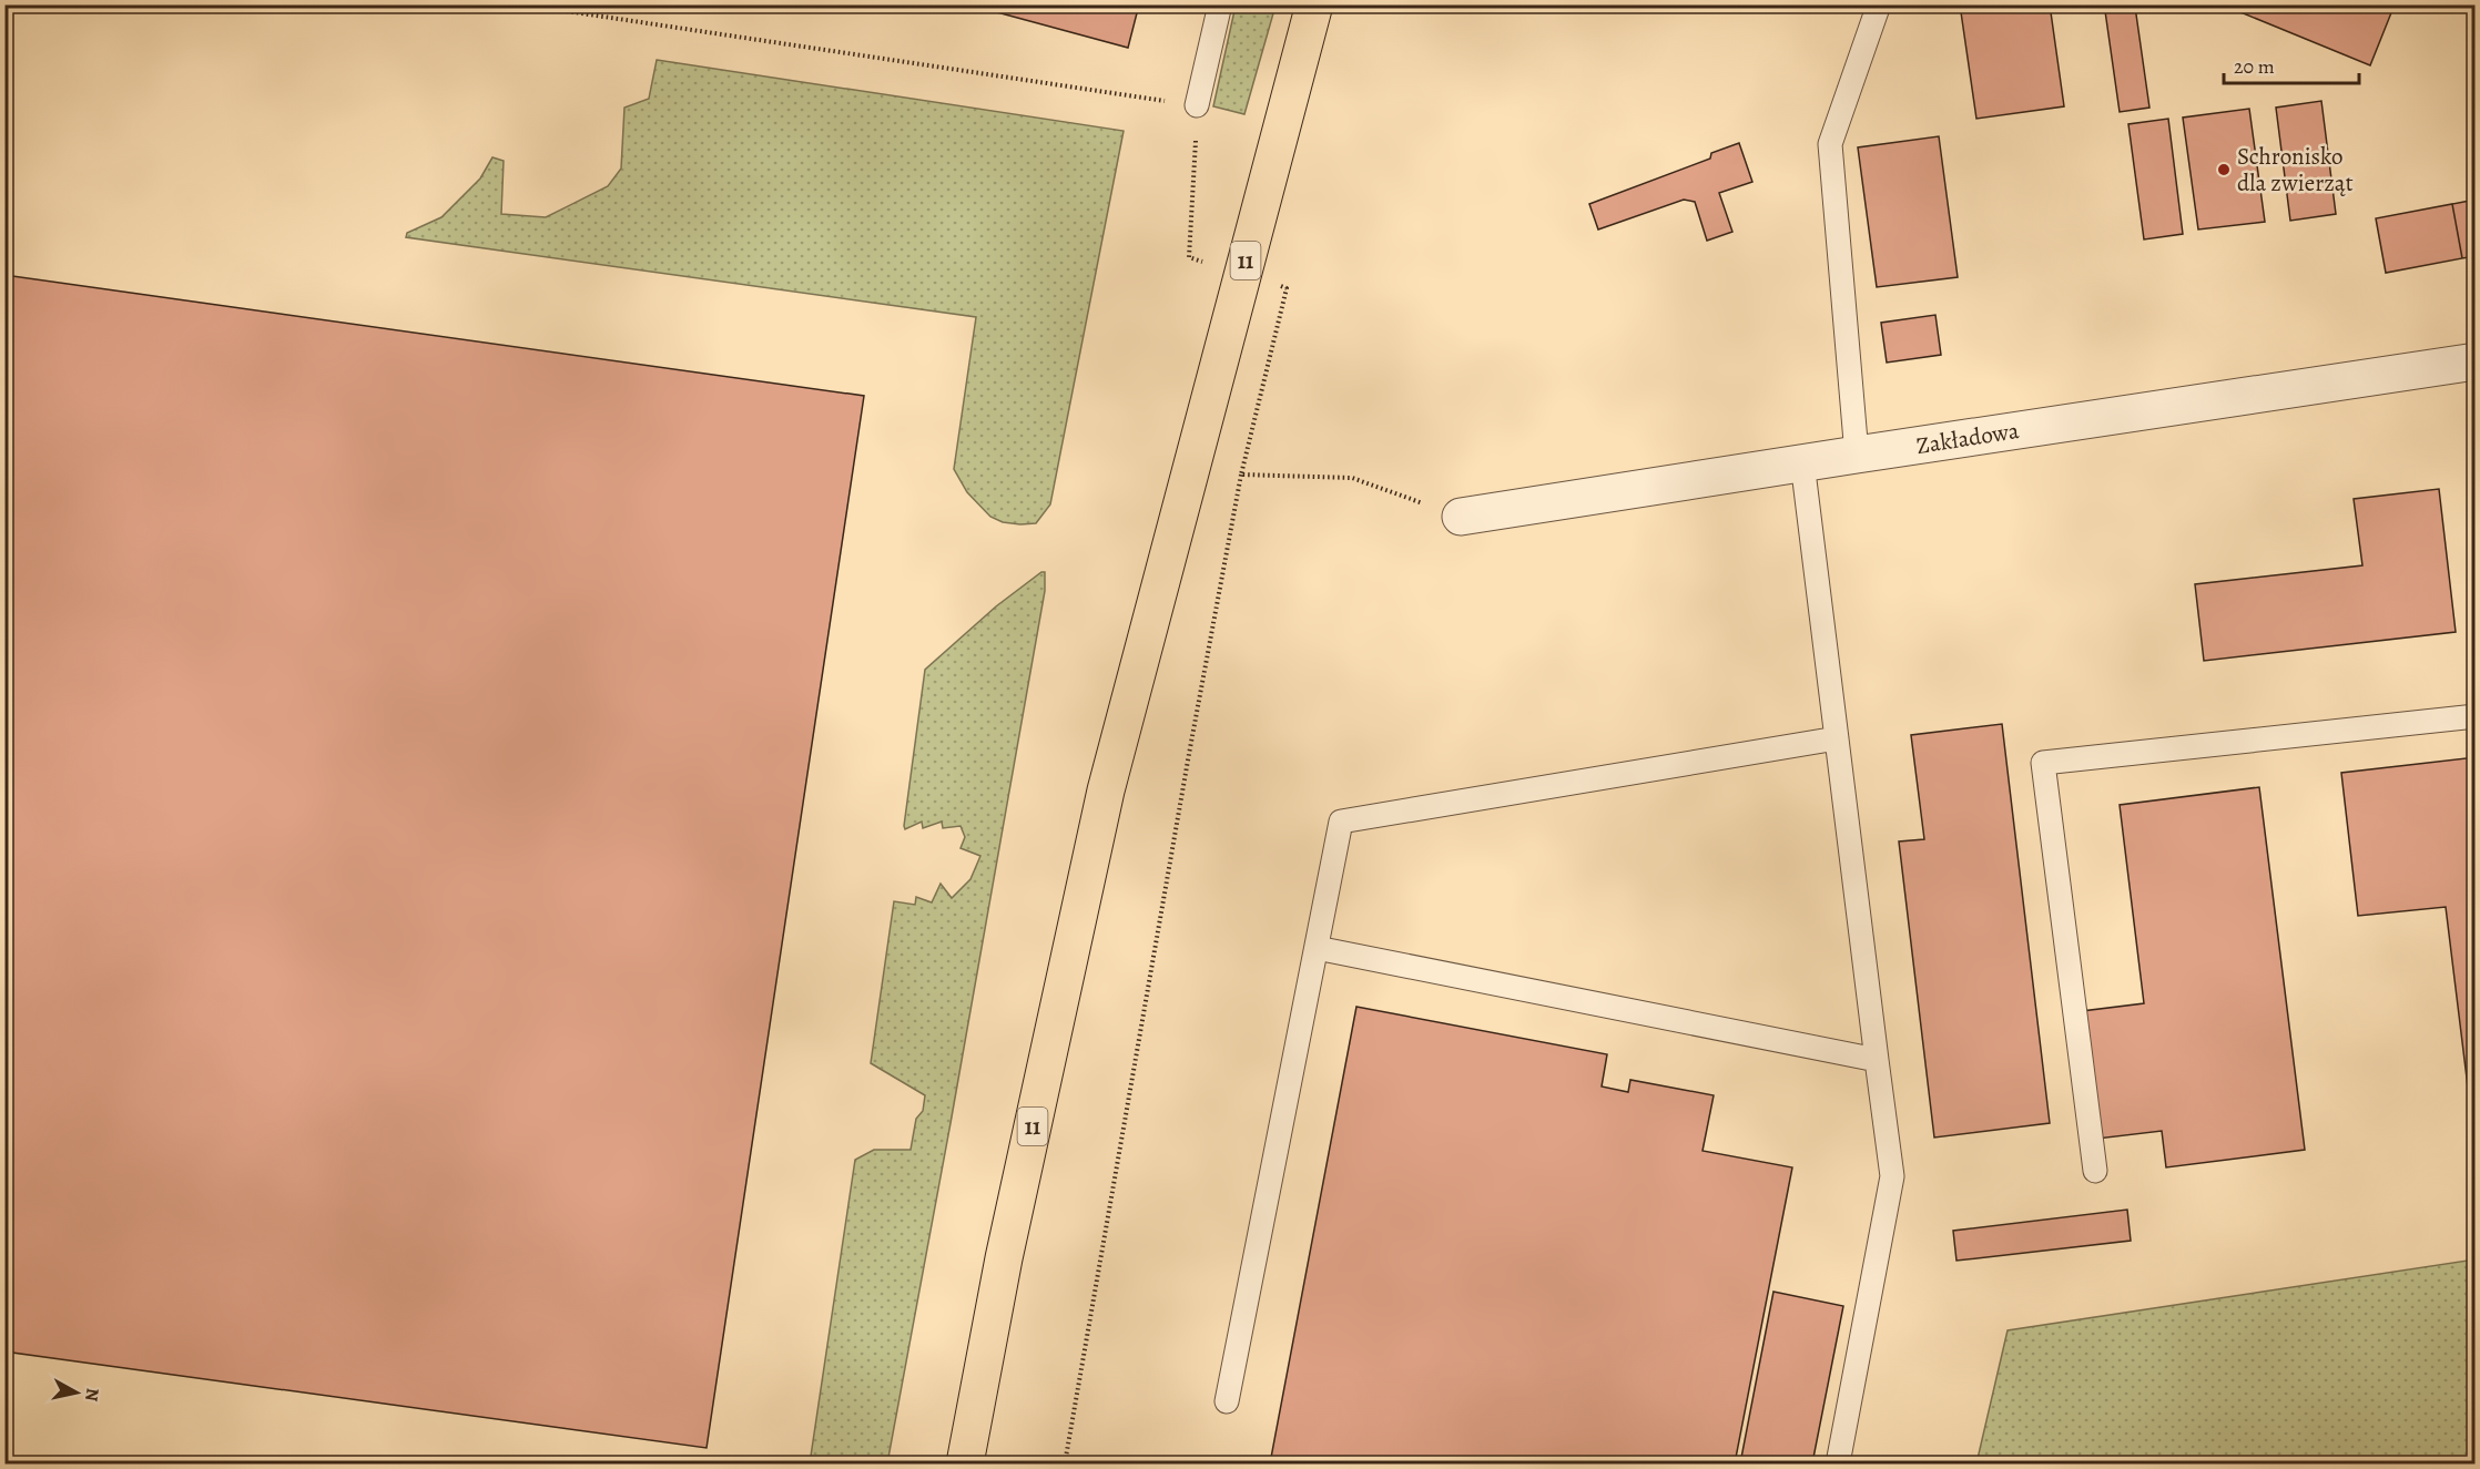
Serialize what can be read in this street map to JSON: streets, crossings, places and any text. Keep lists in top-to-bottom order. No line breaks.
{"streets":{"highway":["11"],"street":["Zakładowa"]},"places":["Schronisko dla zwierząt"],"scale_bar":"20 m","north":"right"}
